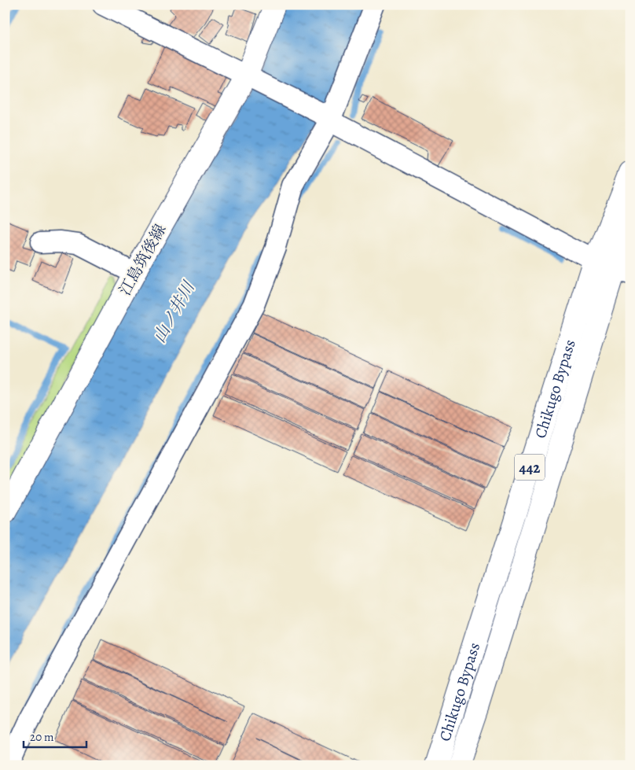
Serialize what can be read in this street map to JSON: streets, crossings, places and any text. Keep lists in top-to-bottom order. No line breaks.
{"streets":{"main road":["江島筑後線","Chikugo Bypass","442"]},"water":["山ノ井川"],"scale_bar":"20 m"}
